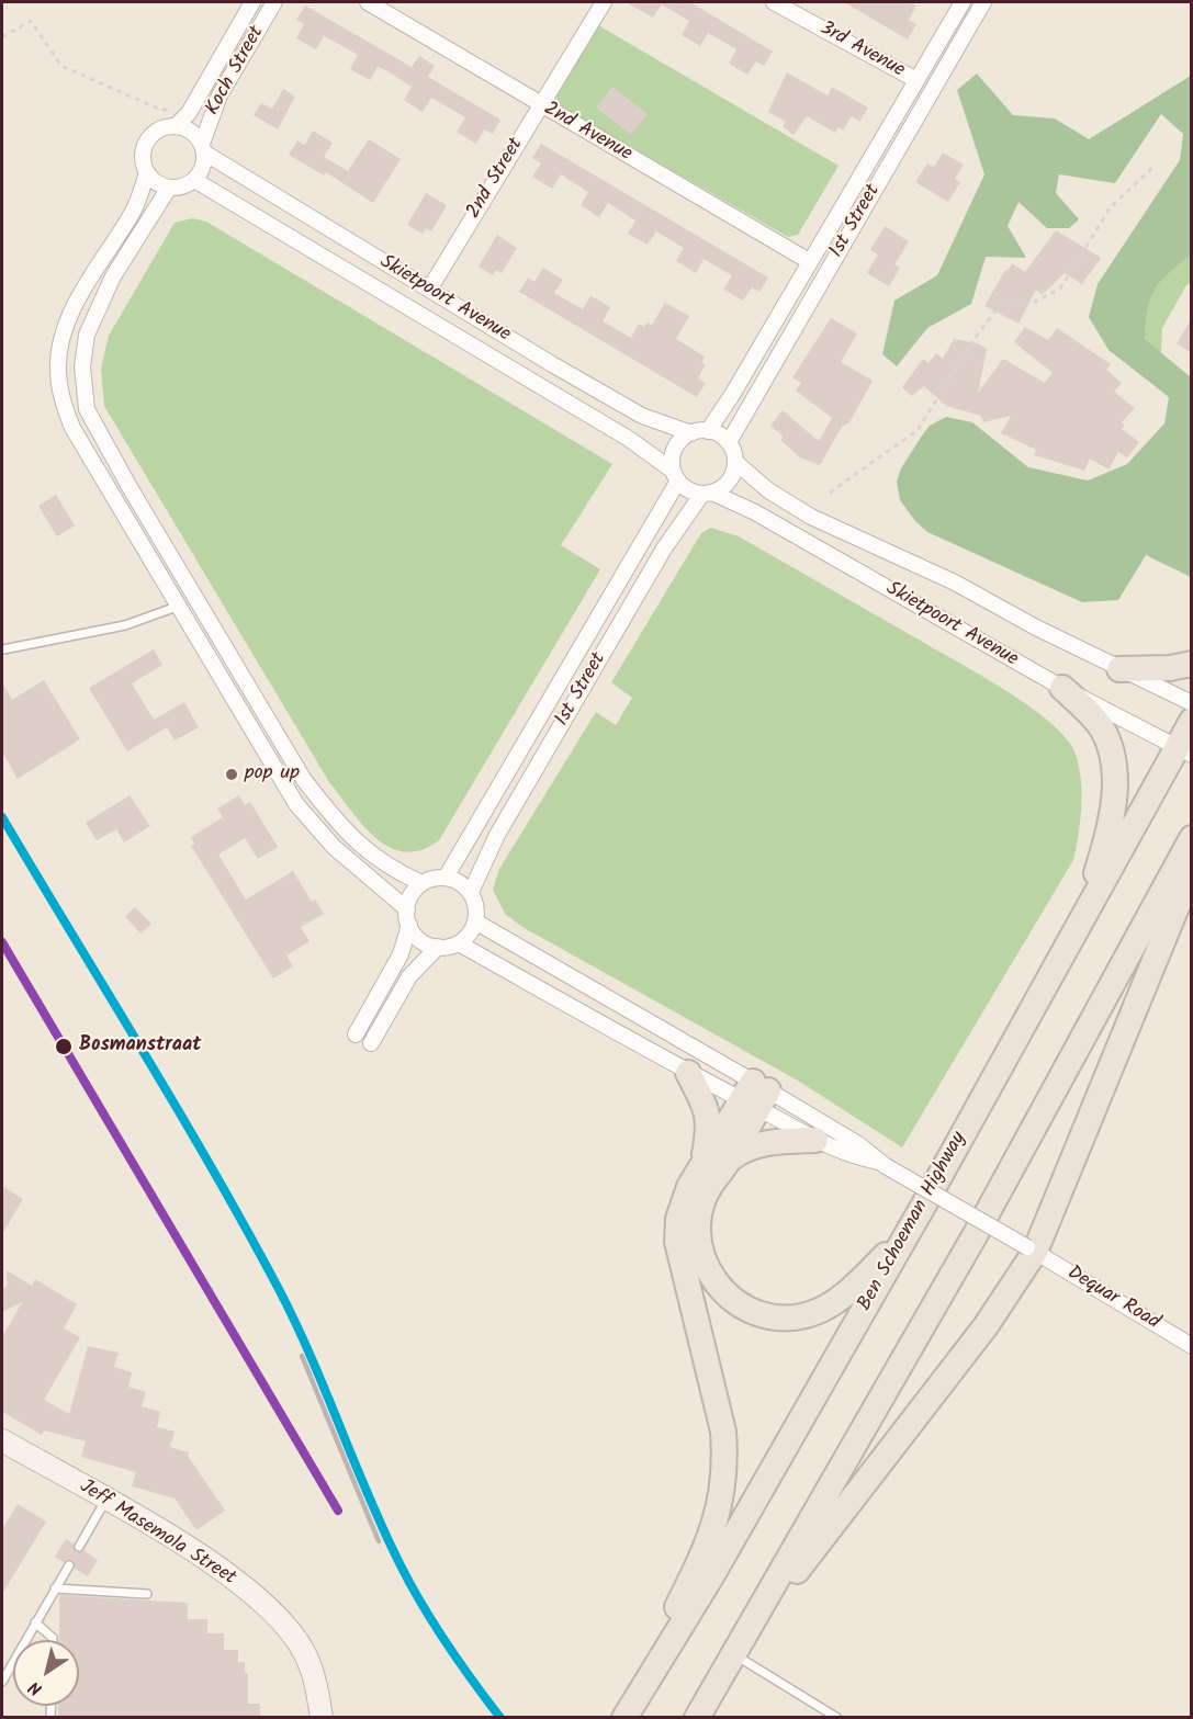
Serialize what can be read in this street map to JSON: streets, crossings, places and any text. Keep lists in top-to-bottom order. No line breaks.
{"streets":{"main road":["Ben Schoeman Highway","Jeff Masemola Street"],"street":["3rd Avenue","Koch Street","2nd Avenue","2nd Street","1st Street","Skietpoort Avenue","Dequar Road"]},"crossings":[["3rd Avenue","1st Street"],["Koch Street","Skietpoort Avenue"],["2nd Avenue","2nd Street"],["2nd Avenue","1st Street"],["2nd Street","Skietpoort Avenue"],["1st Street","Skietpoort Avenue"],["Skietpoort Avenue","Ben Schoeman Highway"]],"places":["pop up","Bosmanstraat"],"north":"bottom left"}
